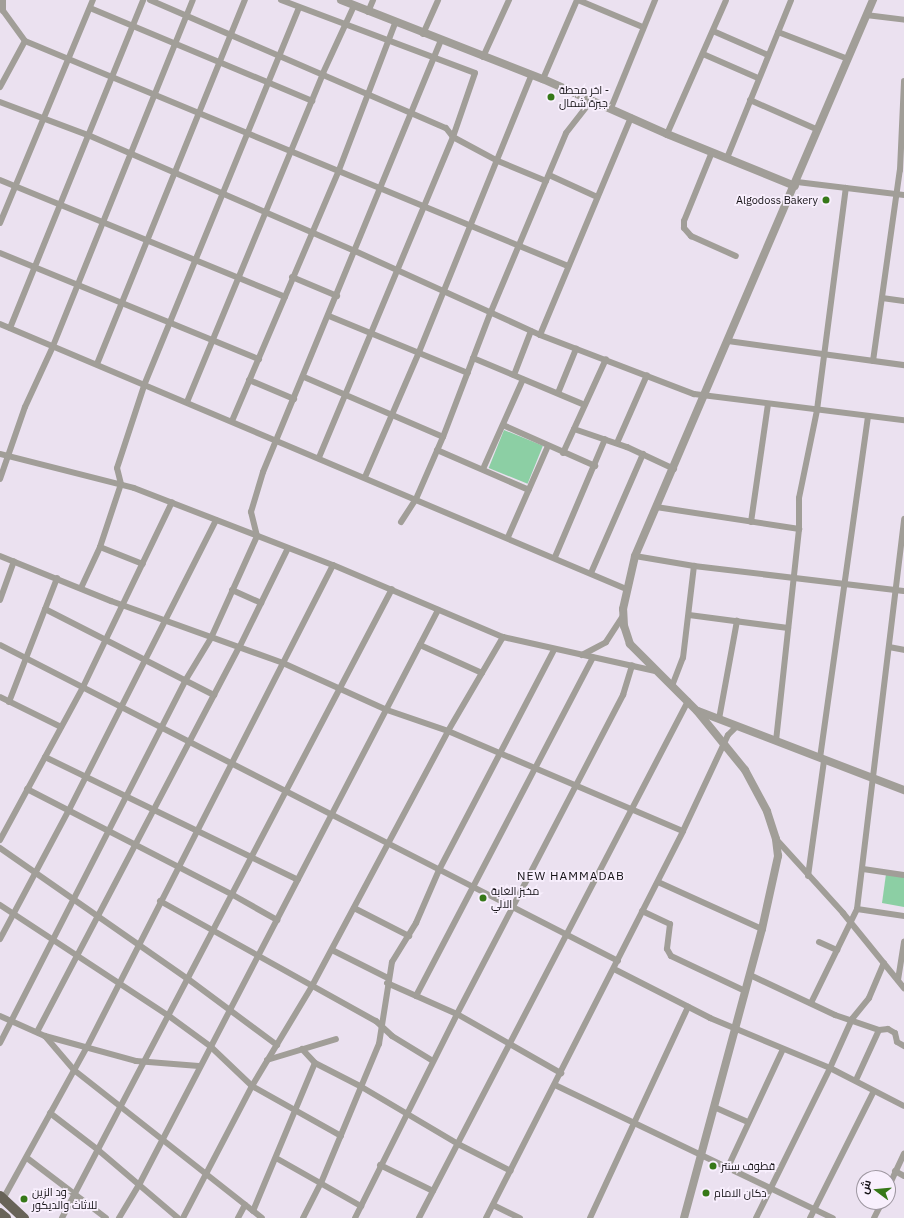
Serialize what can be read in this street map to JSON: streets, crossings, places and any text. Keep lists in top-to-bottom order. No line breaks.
{"districts":["NEW HAMMADAB"],"places":["اخر محطة - جبرة شمال","Algodoss Bakery","مخبز الغابة الالي","قطوف سنتر","دكان الامام","ود الزين للاثاث والديكور"],"north":"left"}
